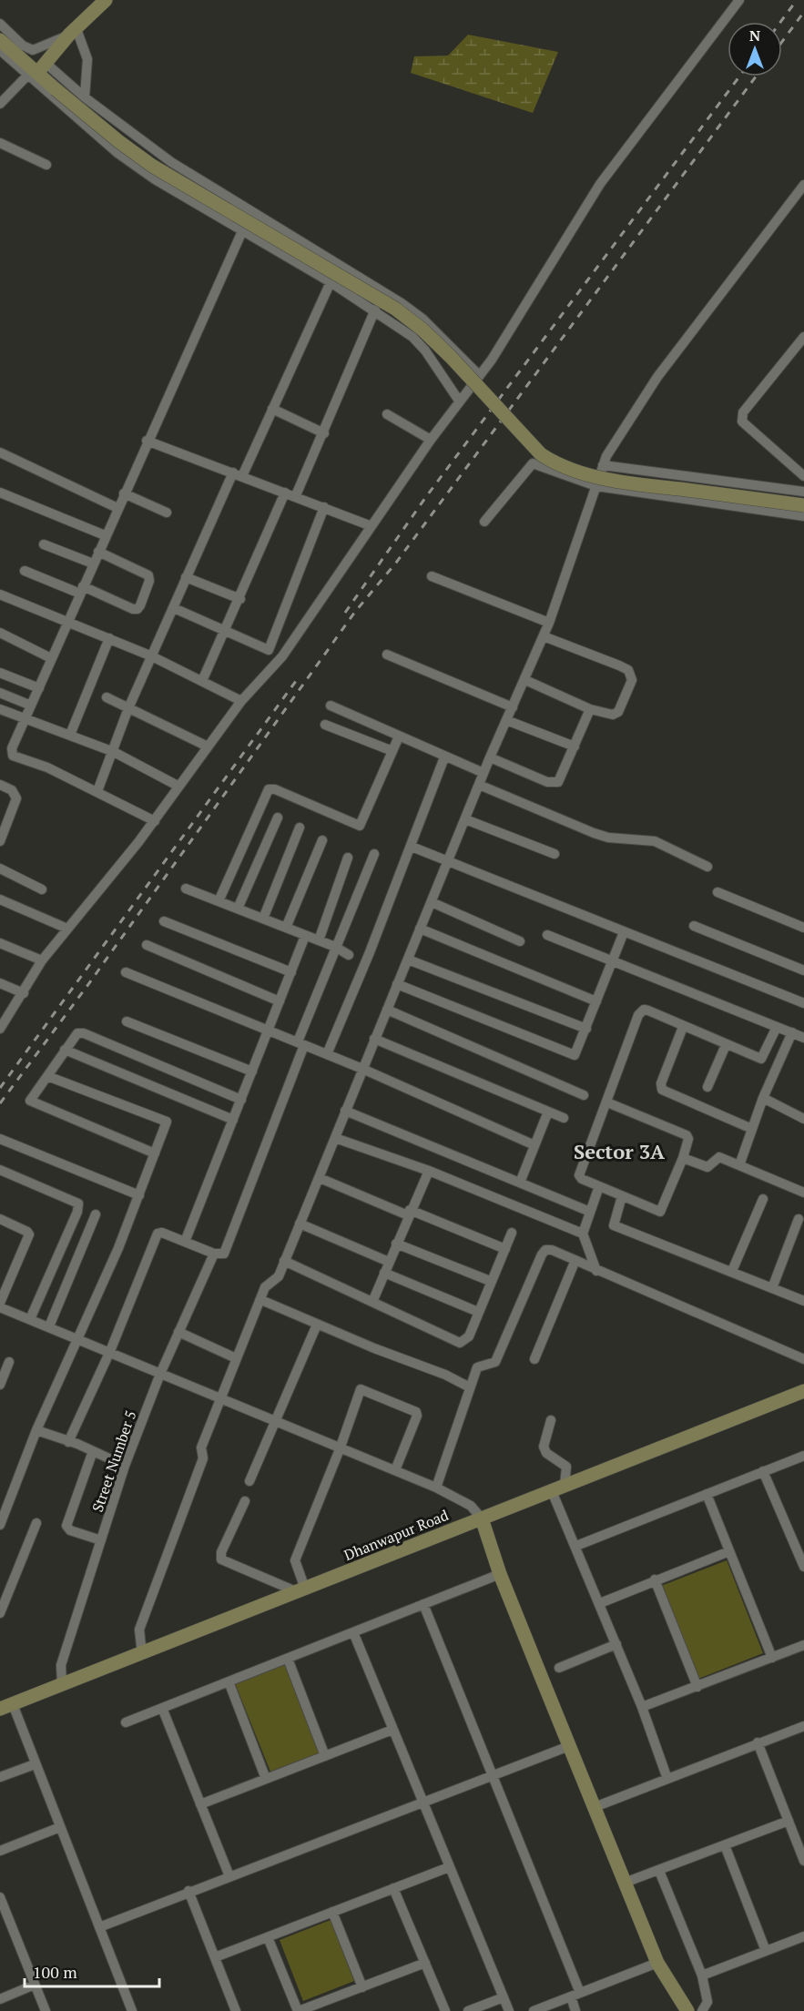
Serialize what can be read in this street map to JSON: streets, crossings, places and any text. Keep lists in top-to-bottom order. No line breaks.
{"streets":{"street":["Street Number 5","Dhanwapur Road"]},"crossings":[["Street Number 5","Dhanwapur Road"]],"districts":["Sector 3A"],"scale_bar":"100 m","north":"top"}
